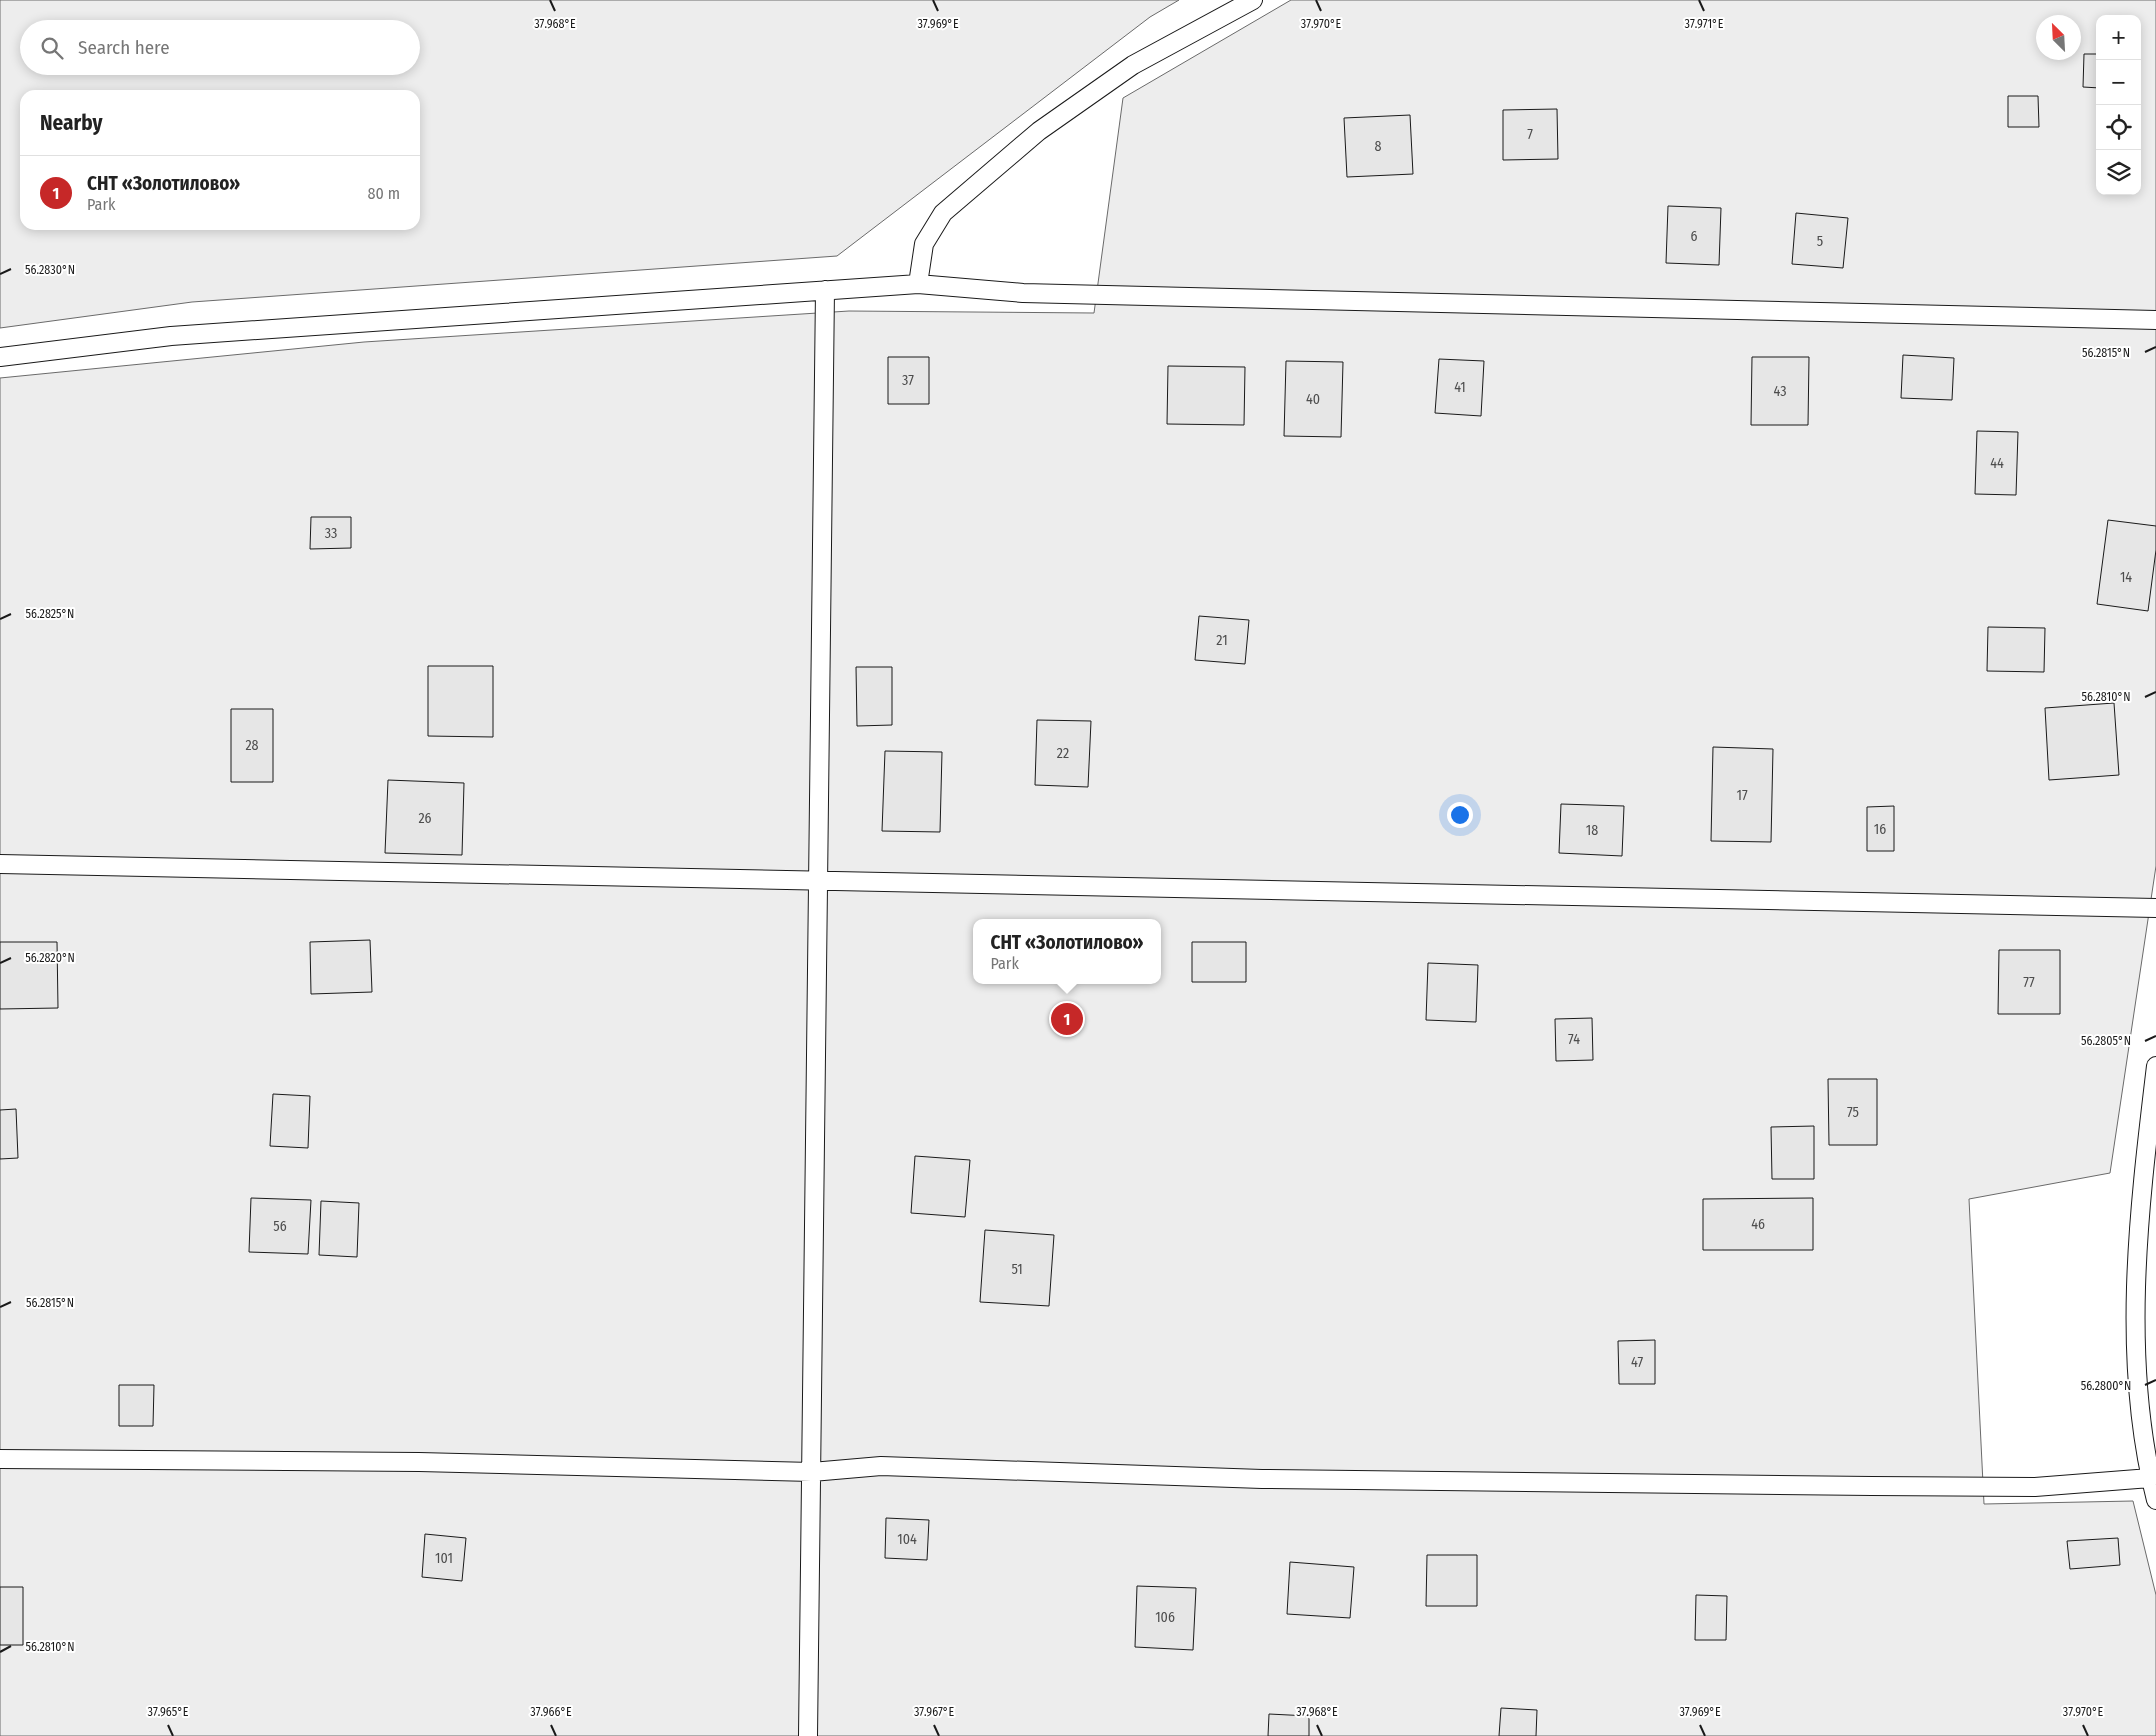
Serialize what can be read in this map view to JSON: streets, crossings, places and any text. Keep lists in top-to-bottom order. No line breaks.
{"house_numbers":["7","8","6","5","37","41","43","40","44","33","14","21","28","22","17","26","16","18","77","74","75","46","56","51","47","104","101","106"],"north":"top left","page":{"map_buttons":["+","−"],"search":"Search here","heading":"Nearby","list":[{"mark":"1","name":"СНТ «Золотилово»","note":"Park","value":"80 m"}],"popup":["СНТ «Золотилово»","Park"],"pins":"1"},"coordinates":["37.968°E","37.969°E","37.970°E","37.971°E","56.2830°N","56.2815°N","56.2825°N","56.2810°N","56.2820°N","56.2805°N","56.2800°N","37.965°E","37.966°E","37.967°E"]}
